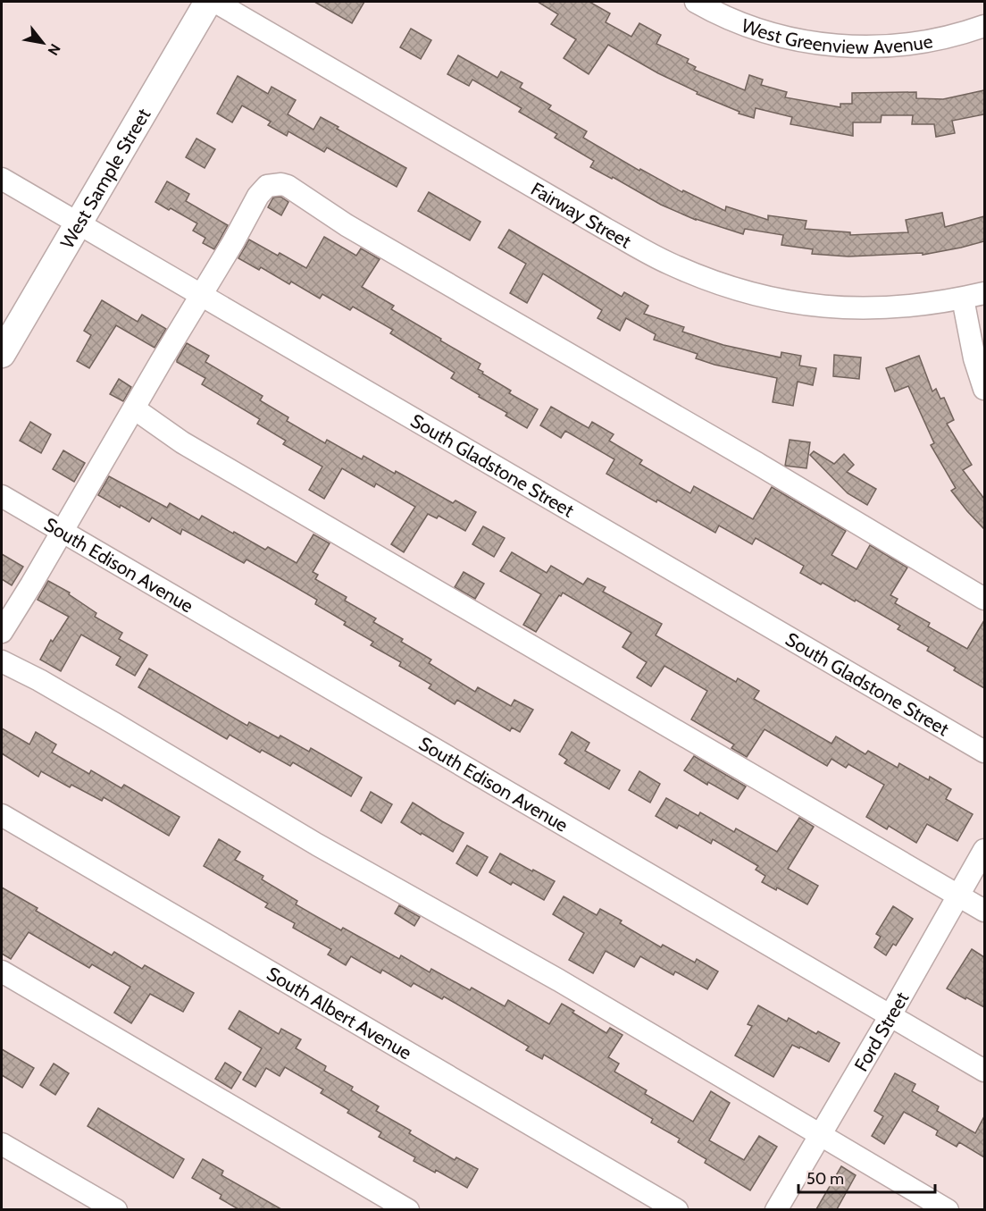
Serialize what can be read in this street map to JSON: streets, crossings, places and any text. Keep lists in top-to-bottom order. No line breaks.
{"streets":{"main road":["West Sample Street"],"street":["West Greenview Avenue","Fairway Street","South Gladstone Street","South Edison Avenue","South Albert Avenue","Ford Street"]},"crossings":[["West Sample Street","South Gladstone Street"],["South Edison Avenue","Ford Street"]],"scale_bar":"50 m","north":"bottom right"}
